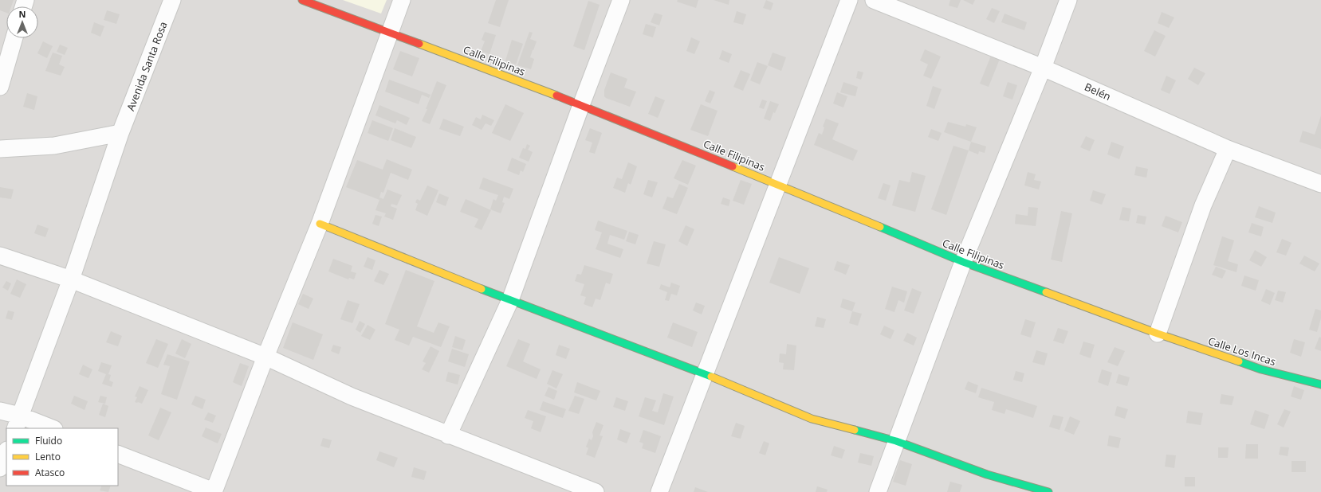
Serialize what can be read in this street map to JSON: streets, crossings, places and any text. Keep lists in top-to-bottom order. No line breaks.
{"streets":{"street":["Calle Filipinas","Avenida Santa Rosa","Belén","Calle Los Incas"]},"crossings":[["Calle Filipinas","Calle Los Incas"]],"legend":["Fluido","Lento","Atasco"],"north":"top"}
